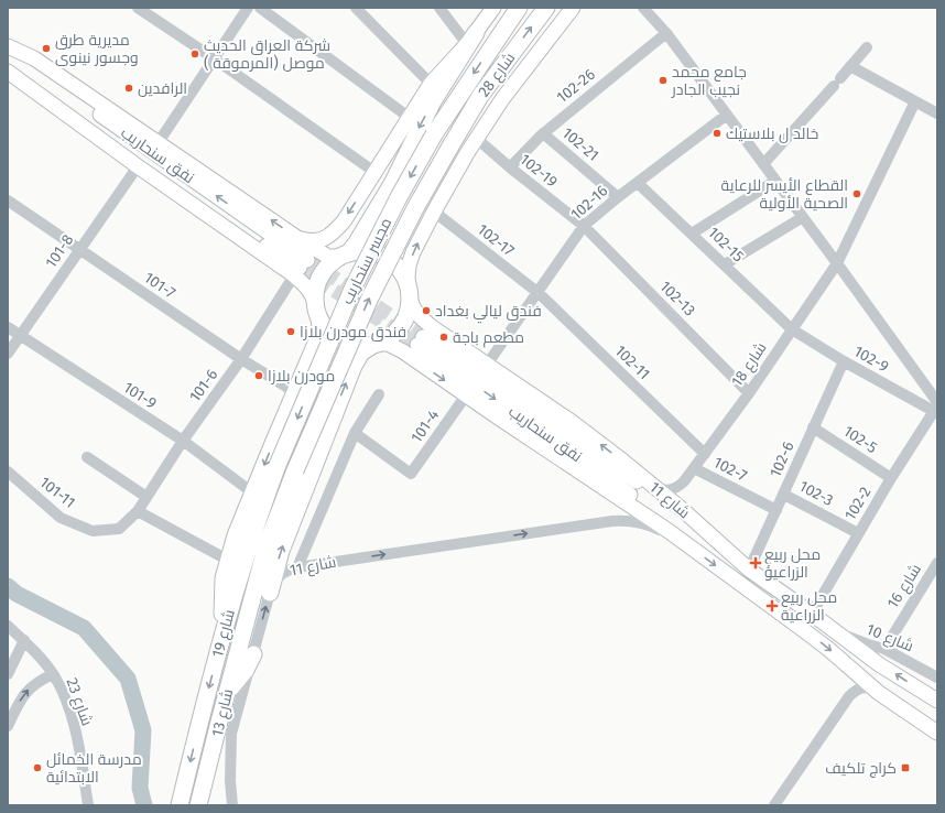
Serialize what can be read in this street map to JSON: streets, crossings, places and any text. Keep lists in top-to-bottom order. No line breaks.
{"streets":{"highway":["شارع 28","مجسر سنحاريب","شارع 19"],"main road":["نفق سنحاريب","شارع 11"],"street":["102-26","102-21","102-19","102-16","102-17","102-15","101-8","101-7","102-13","102-9","102-11","شارع 18","101-6","101-9","101-4","102-5","102-6","102-7","101-11","102-3","102-2","شارع 16","شارع 10","شارع 23","شارع 13"]},"crossings":[["شارع 28","مجسر سنحاريب"],["102-26","102-21"],["102-26","102-19"],["102-21","102-16"],["نفق سنحاريب","101-6"],["نفق سنحاريب","شارع 11"],["102-19","102-16"],["102-19","102-13"],["102-16","102-17"],["102-16","102-15"],["102-16","102-13"],["102-16","102-11"],["102-16","شارع 11"],["102-17","102-11"],["102-15","102-9"],["102-15","شارع 18"],["101-8","101-7"],["101-8","101-9"],["مجسر سنحاريب","شارع 19"],["101-7","101-6"],["102-13","شارع 18"],["102-9","شارع 18"],["102-9","102-6"],["102-9","102-2"],["102-11","شارع 18"],["شارع 18","102-7"],["101-6","101-9"],["101-6","101-11"],["101-4","شارع 11"],["102-5","102-6"],["102-5","102-2"],["102-6","102-7"],["102-6","102-3"],["102-6","شارع 11"],["102-3","102-2"],["شارع 11","102-2"],["شارع 11","شارع 10"],["شارع 11","شارع 13"],["شارع 16","شارع 10"]],"places":{"other":["مديرية طرق وجسور نينوى","شركة العراق الحديث ( المرموقة) موصل","جامع محمد نجيب الجادر","الرافدين","خالد ل بلاستيك","القطاع الأيسر للرعاية الصحية الأولية","فندق ليالي بغداد","فندق مودرن بلازا","مطعم باجة","مودرن بلازا","مدرسة الخمائل الابتدائية"],"health":["محل ربيع الزراعيؤ","محل ربيع الزراعية"],"transit":["كراج تلكيف"]}}
